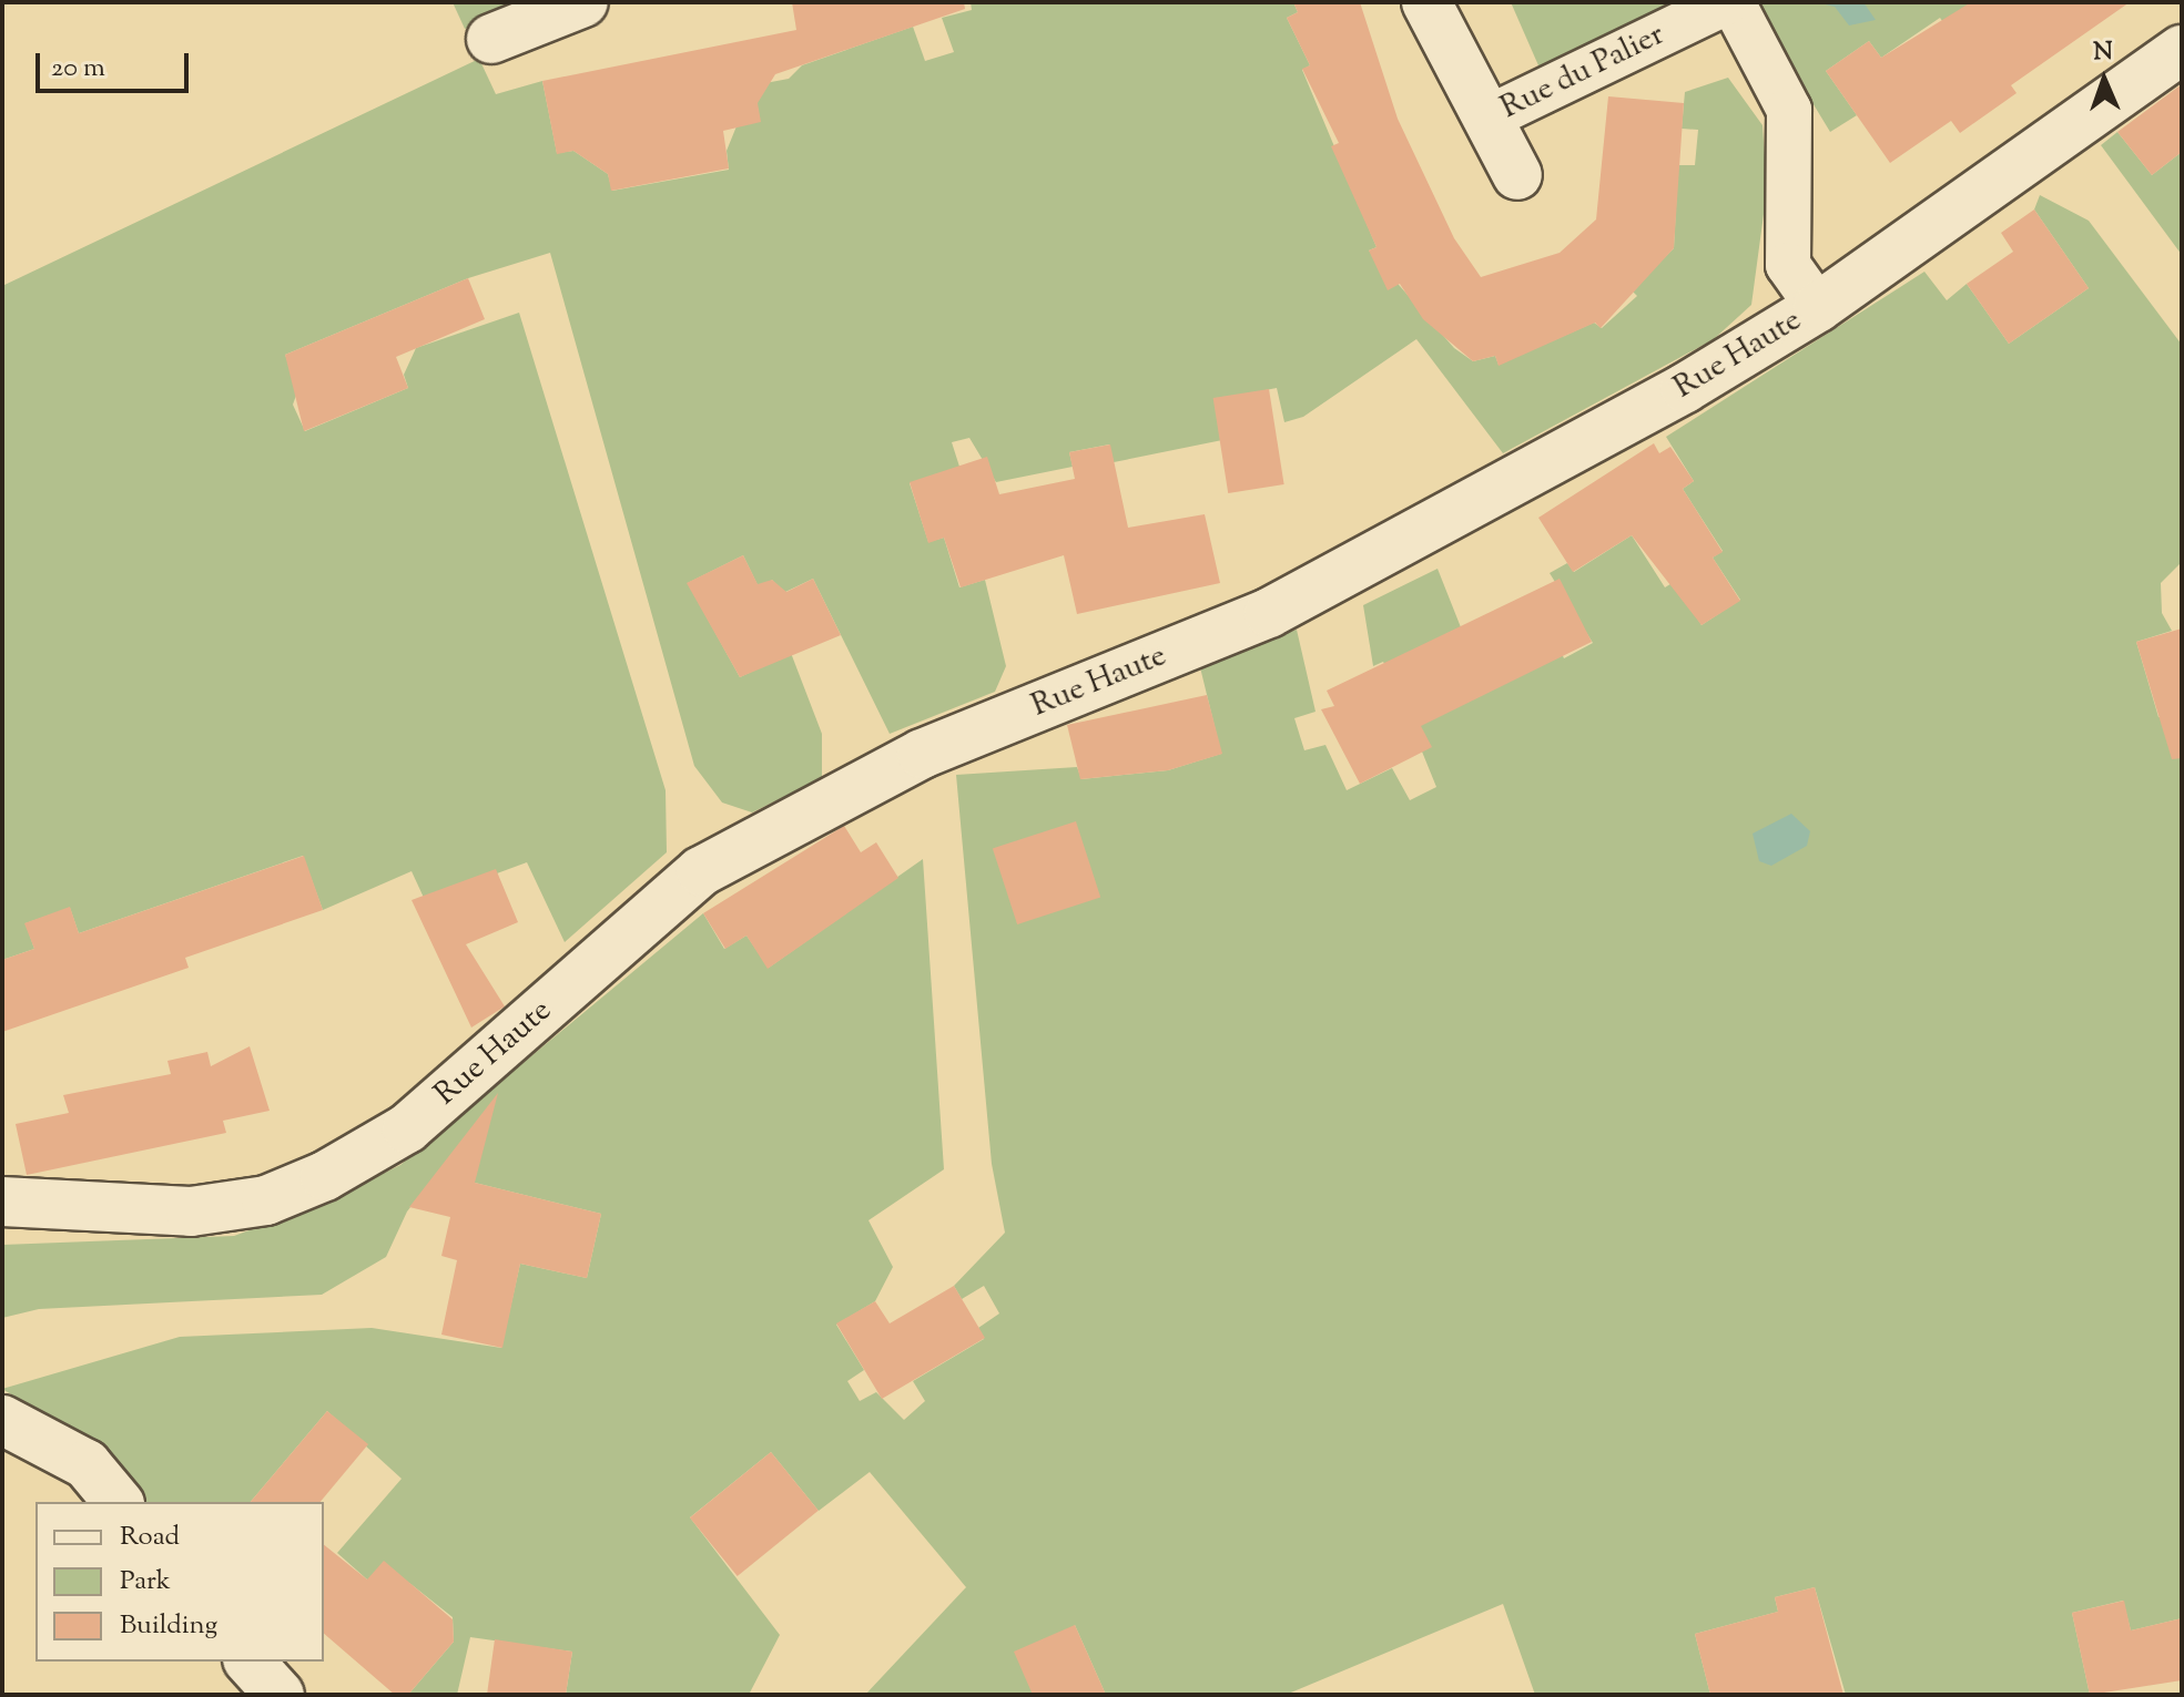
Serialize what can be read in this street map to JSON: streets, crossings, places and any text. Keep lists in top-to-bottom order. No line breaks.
{"streets":{"street":["Rue du Palier","Rue Haute"]},"legend":["Road","Park","Building"],"scale_bar":"20 m","north":"top"}
